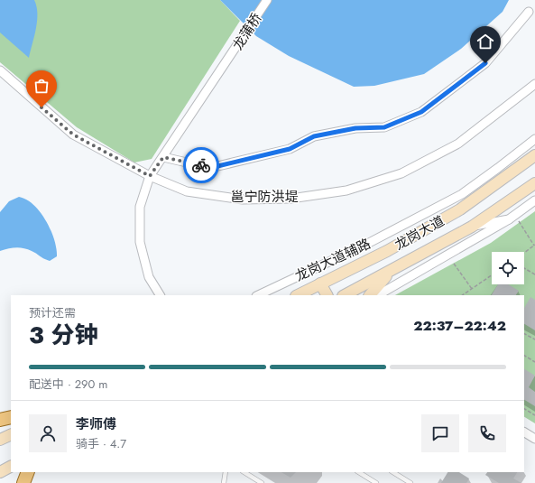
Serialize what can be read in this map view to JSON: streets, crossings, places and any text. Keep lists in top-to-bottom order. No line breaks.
{"streets":{"main road":["龙岗大道"],"street":["龙蒲桥","邕宁防洪堤","龙岗大道辅路"]},"crossings":[["龙蒲桥","邕宁防洪堤"]],"page":{"heading":["3 分钟","预计还需","22:37–22:42"],"panel":["李师傅","骑手 · 4.7"],"bar":"配送中 · 290 m"}}
